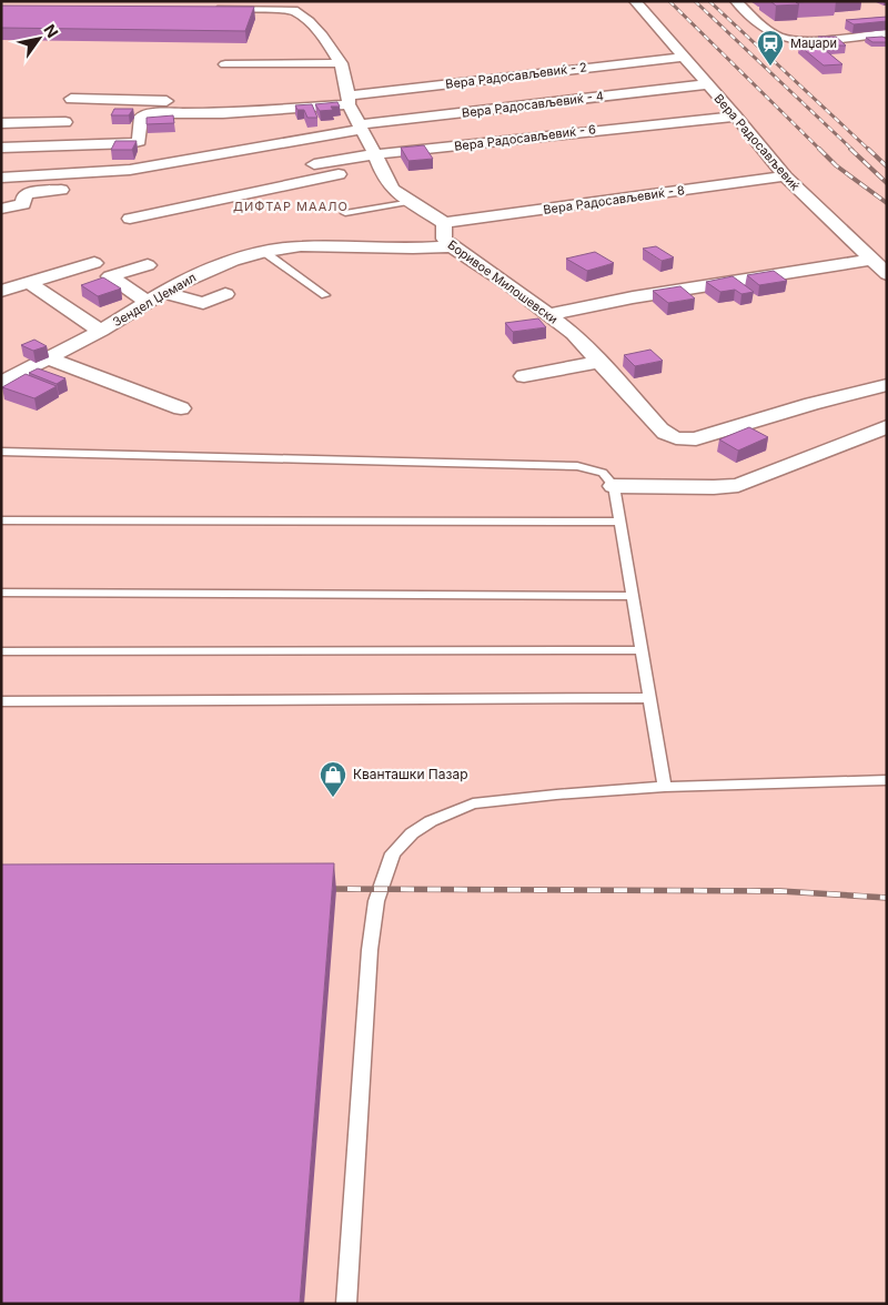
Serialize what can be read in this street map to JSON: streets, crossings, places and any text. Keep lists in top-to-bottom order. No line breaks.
{"streets":{"street":["Вера Радосављевиќ - 2","Вера Радосављевиќ - 4","Вера Радосављевиќ - 6","Вера Радосављевиќ","Вера Радосављевиќ - 8","Боривое Милошевски","Зендел Џемаил"]},"crossings":[["Вера Радосављевиќ - 2","Вера Радосављевиќ"],["Вера Радосављевиќ - 2","Боривое Милошевски"],["Вера Радосављевиќ - 4","Вера Радосављевиќ"],["Вера Радосављевиќ - 4","Боривое Милошевски"],["Вера Радосављевиќ - 6","Вера Радосављевиќ"],["Вера Радосављевиќ - 6","Боривое Милошевски"],["Вера Радосављевиќ","Вера Радосављевиќ - 8"],["Вера Радосављевиќ - 8","Боривое Милошевски"],["Боривое Милошевски","Зендел Џемаил"]],"districts":["ДИФТАР МААЛО"],"places":{"station":["Маџари"],"shop":["Кванташки Пазар"]},"north":"top right"}
